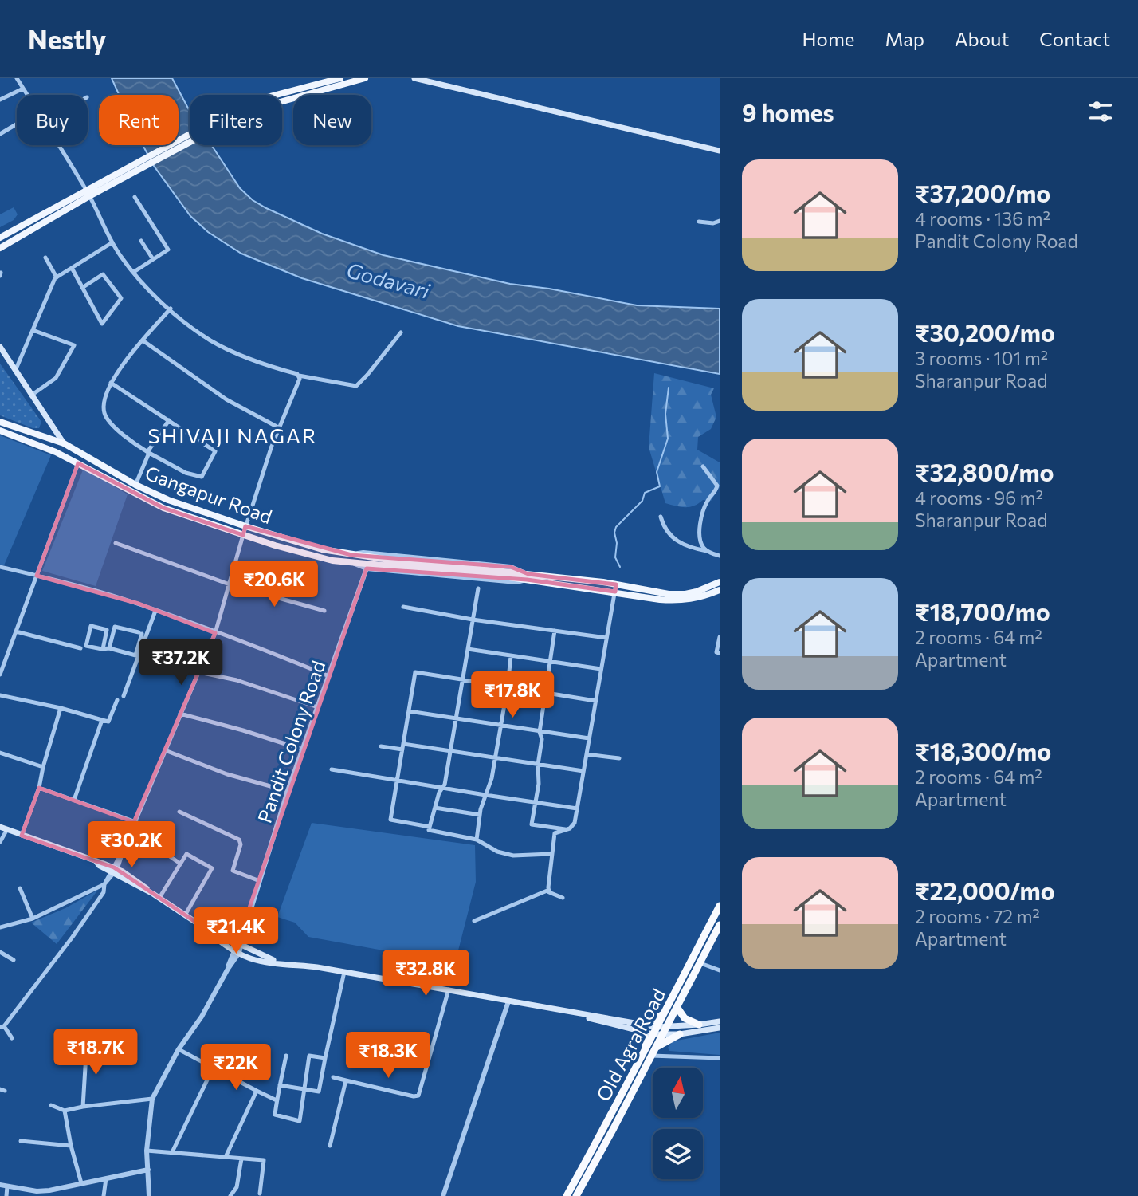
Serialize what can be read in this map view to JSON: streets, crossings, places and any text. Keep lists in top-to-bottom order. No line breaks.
{"streets":{"highway":["Old Agra Road"],"main road":["Gangapur Road"],"street":["Pandit Colony Road"]},"districts":["SHIVAJI NAGAR"],"water":["Godavari"],"north":"top","page":{"header":"Nestly","nav":["Home","Map","About","Contact"],"heading":"9 homes","chip":["Buy","Rent","Filters","New"],"list":[{"name":"₹37,200/mo","note":"4 rooms · 136 m² · Pandit Colony Road"},{"name":"₹30,200/mo","note":"3 rooms · 101 m² · Sharanpur Road"},{"name":"₹32,800/mo","note":"4 rooms · 96 m² · Sharanpur Road"},{"name":"₹18,700/mo","note":"2 rooms · 64 m² · Apartment"},{"name":"₹18,300/mo","note":"2 rooms · 64 m² · Apartment"},{"name":"₹22,000/mo","note":"2 rooms · 72 m² · Apartment"}],"price":["₹20.6K","₹37.2K","₹17.8K","₹30.2K","₹21.4K","₹32.8K","₹18.7K","₹18.3K","₹22K"]}}
